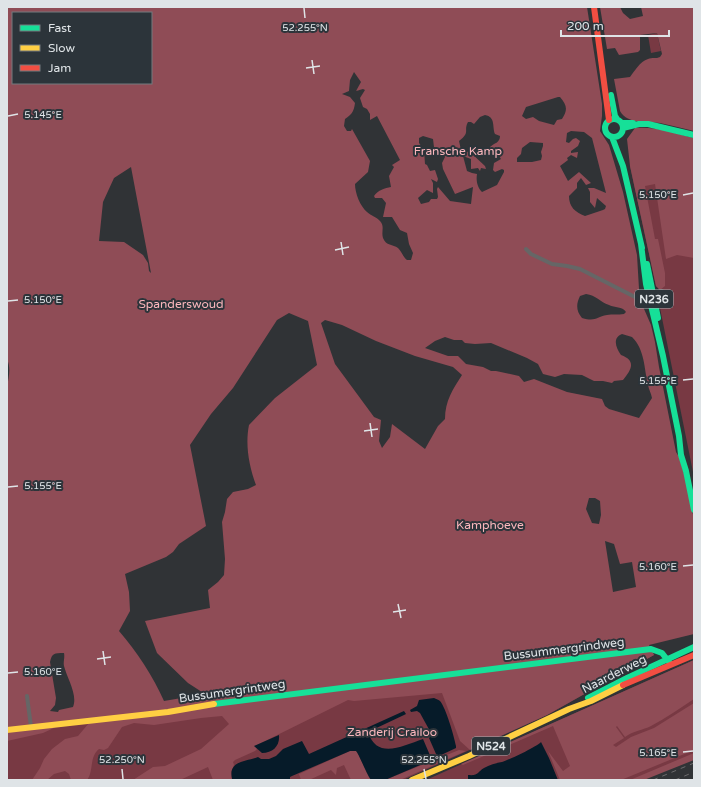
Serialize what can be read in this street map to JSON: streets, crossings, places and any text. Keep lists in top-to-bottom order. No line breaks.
{"streets":{"main road":["N236","Bussummergrindweg","Naarderweg","Bussumergrintweg","N524"]},"crossings":[["Bussummergrindweg","Naarderweg"],["Bussummergrindweg","Bussumergrintweg"],["Bussummergrindweg","N524"],["Naarderweg","N524"]],"parks":["Fransche Kamp","Spanderswoud","Kamphoeve","Zanderij Crailoo"],"legend":["Fast","Slow","Jam"],"scale_bar":"200 m","coordinates":["52.255°N","5.145°E","5.150°E","5.155°E","5.160°E","5.165°E","52.250°N"]}
